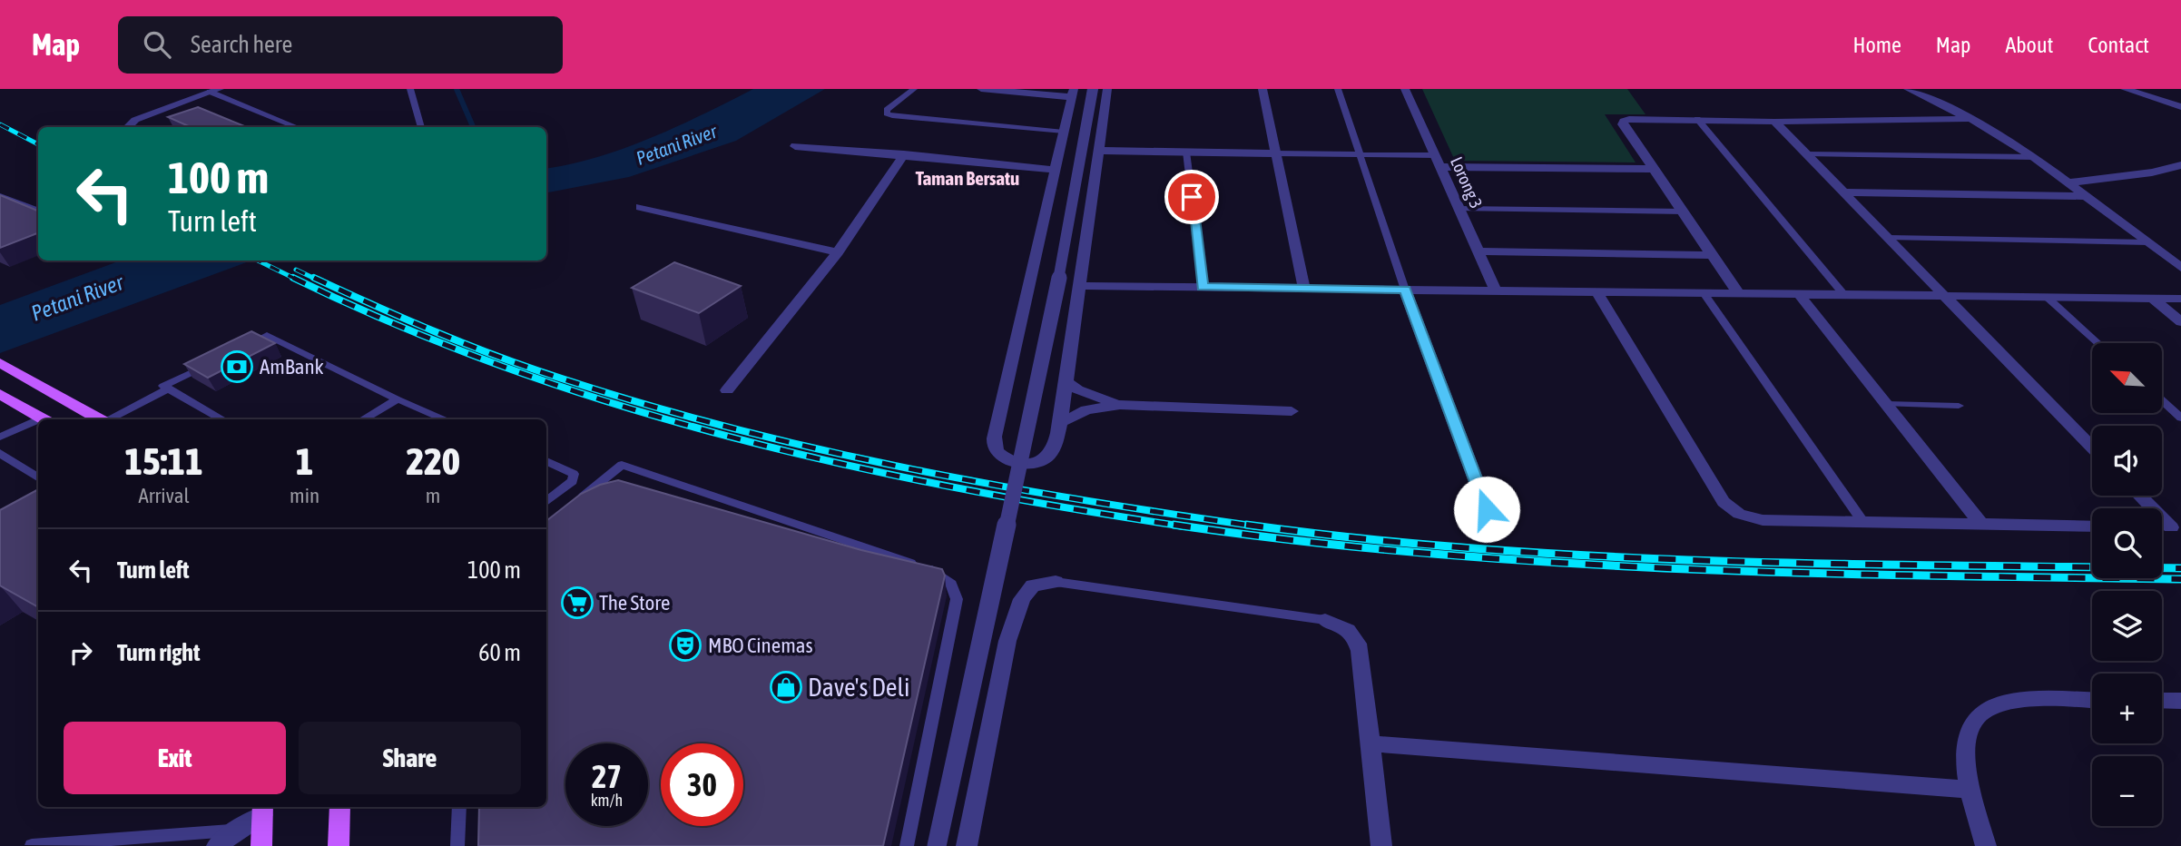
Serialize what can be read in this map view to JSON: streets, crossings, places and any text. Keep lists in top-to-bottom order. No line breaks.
{"streets":{"street":["Lorong 3"]},"districts":["Taman Bersatu"],"water":["Petani River"],"places":{"bank":["AmBank"],"supermarket":["The Store"],"theatre":["MBO Cinemas"],"shop":["Dave's Deli"]},"north":"top left","page":{"header":"Map","search":"Search here","nav":["Home","Map","About","Contact"],"turn":["100 m","Turn left"],"map_buttons":["+","−"],"eta":["15:11","Arrival","1","min","220","m"],"list":[{"name":"Turn left","value":"100 m"},{"name":"Turn right","value":"60 m"}],"buttons":["Exit","Share"],"speed":"27 km/h","limit":"30"}}
